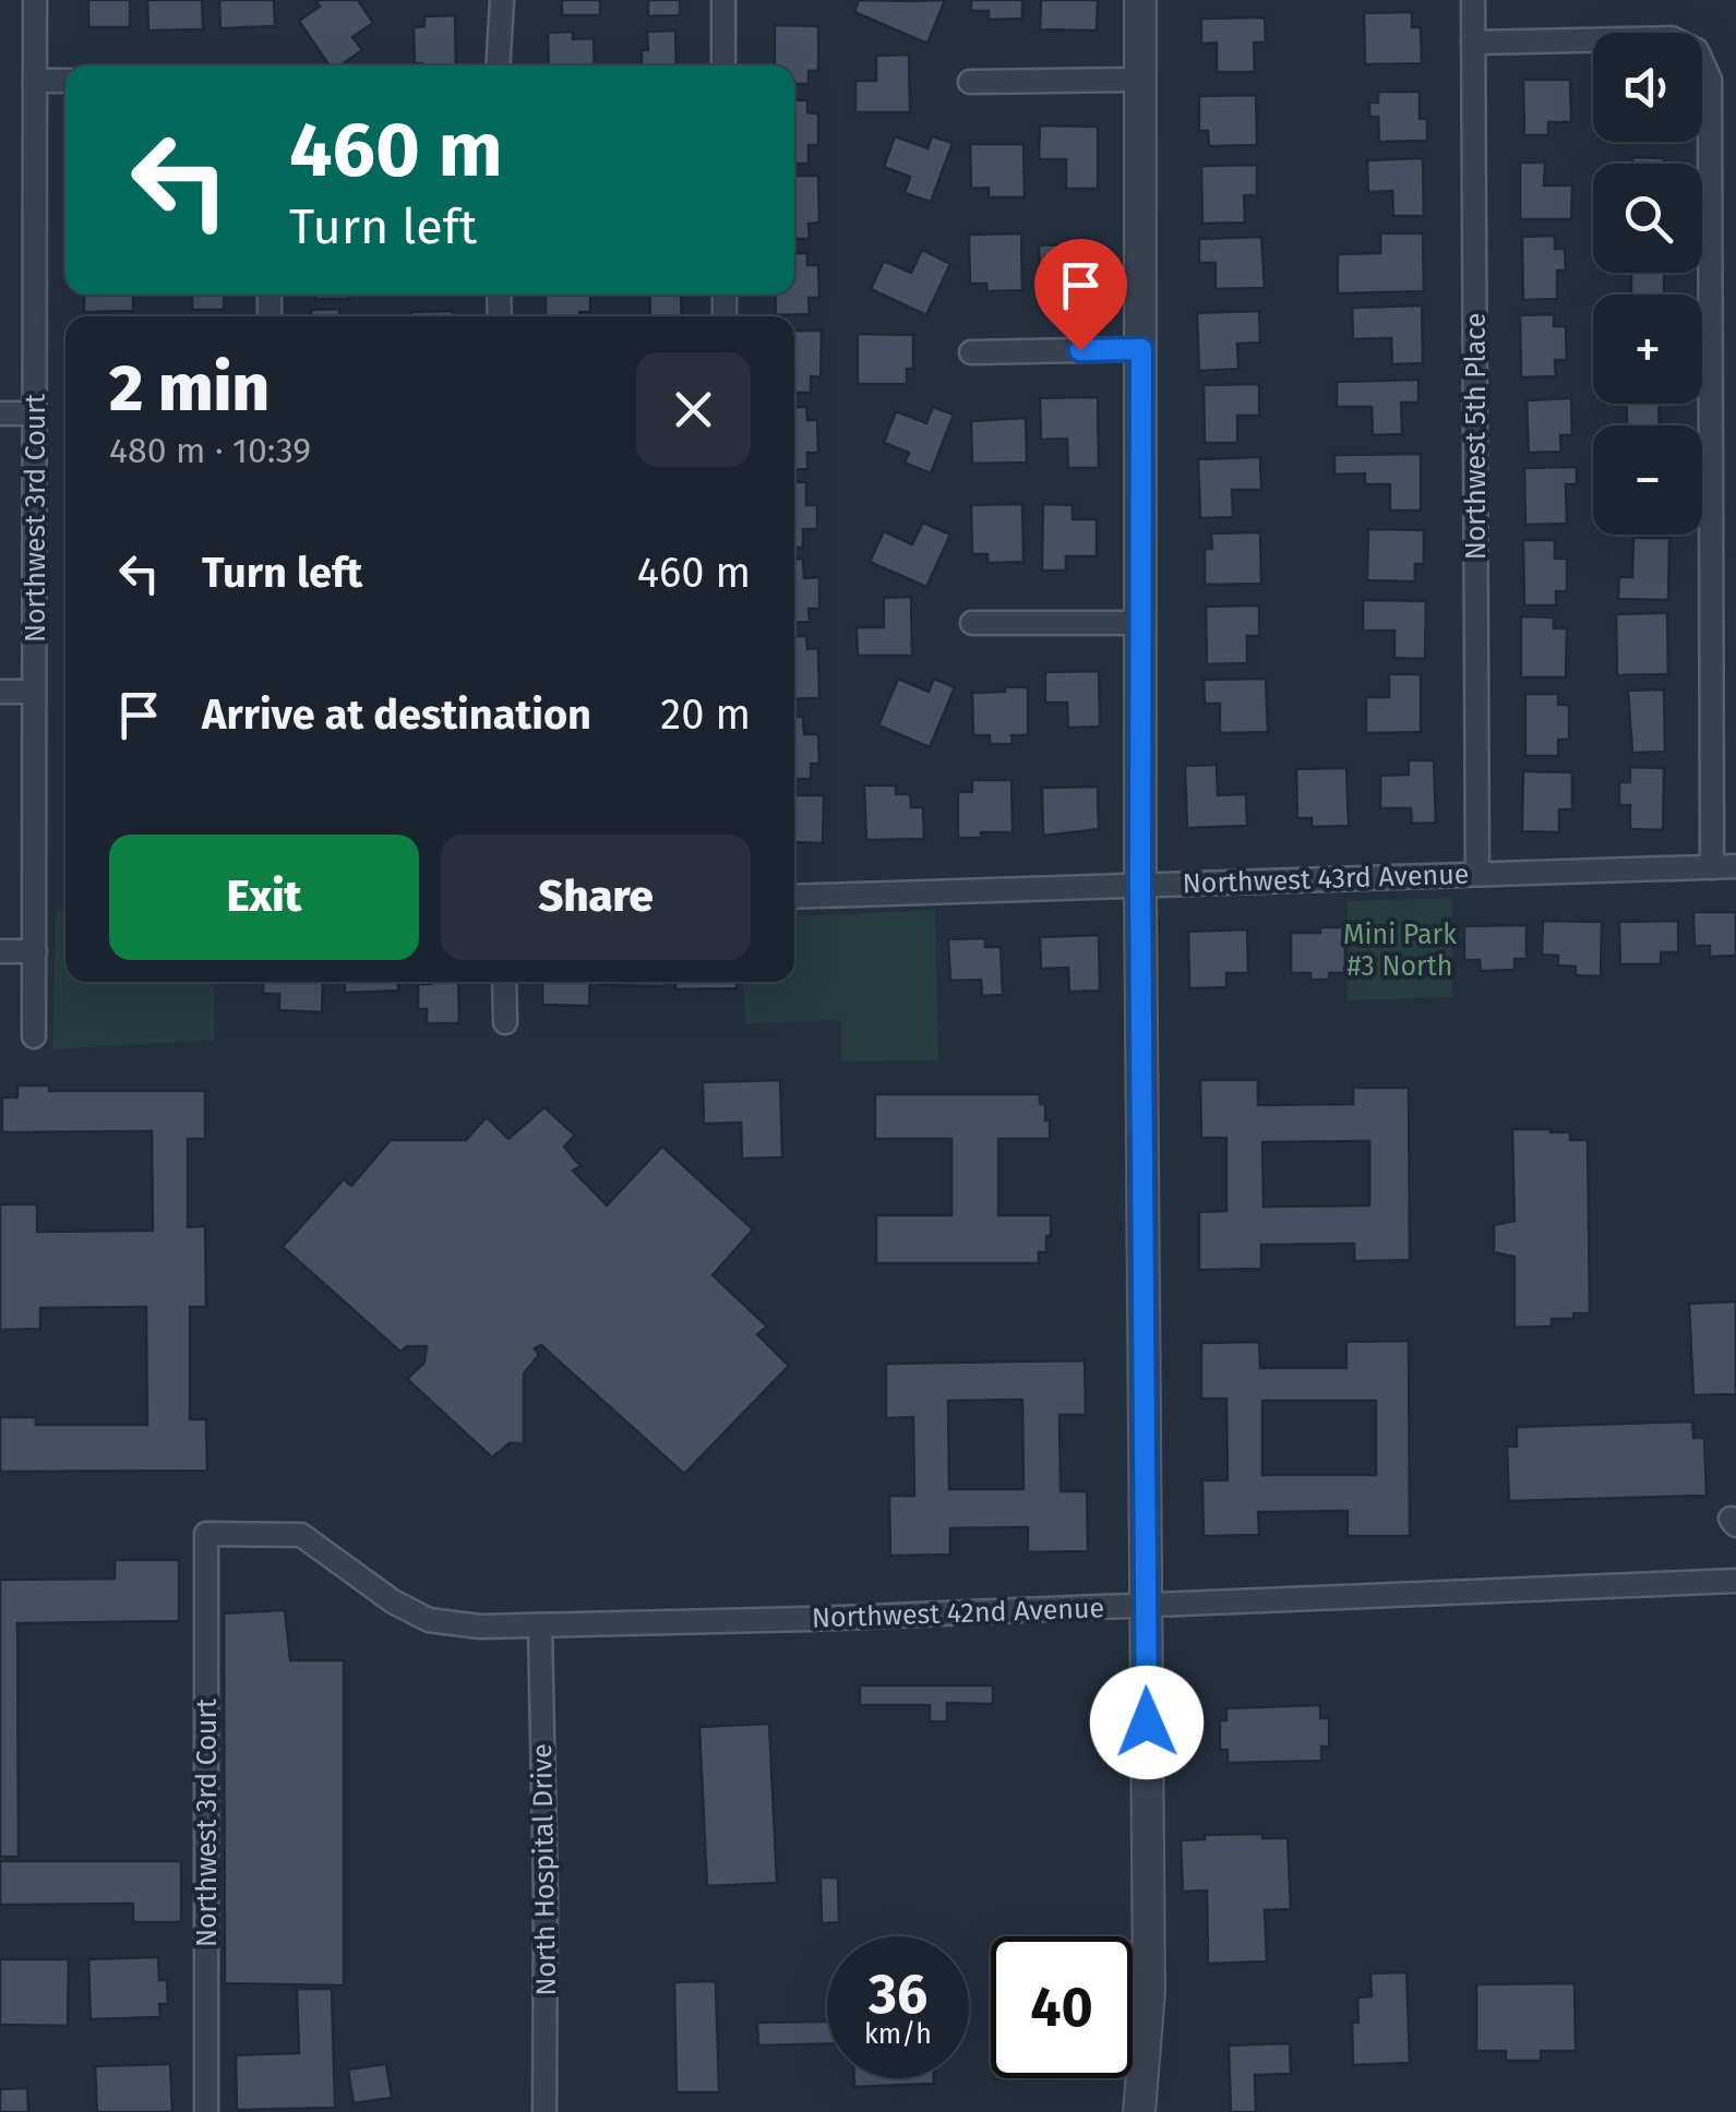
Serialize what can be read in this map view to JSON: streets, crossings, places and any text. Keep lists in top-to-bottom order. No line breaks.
{"streets":{"street":["Northwest 5th Place","Northwest 3rd Court","Northwest 43rd Avenue","Northwest 42nd Avenue","North Hospital Drive"]},"crossings":[["Northwest 5th Place","Northwest 43rd Avenue"],["Northwest 3rd Court","Northwest 42nd Avenue"],["Northwest 42nd Avenue","North Hospital Drive"]],"parks":["Mini Park #3 North"],"page":{"map_buttons":["+","−"],"turn":["460 m","Turn left"],"heading":["2 min","480 m · 10:39"],"list":[{"name":"Turn left","value":"460 m"},{"name":"Arrive at destination","value":"20 m"}],"buttons":["Exit","Share"],"speed":"36 km/h","limit":"40"}}
